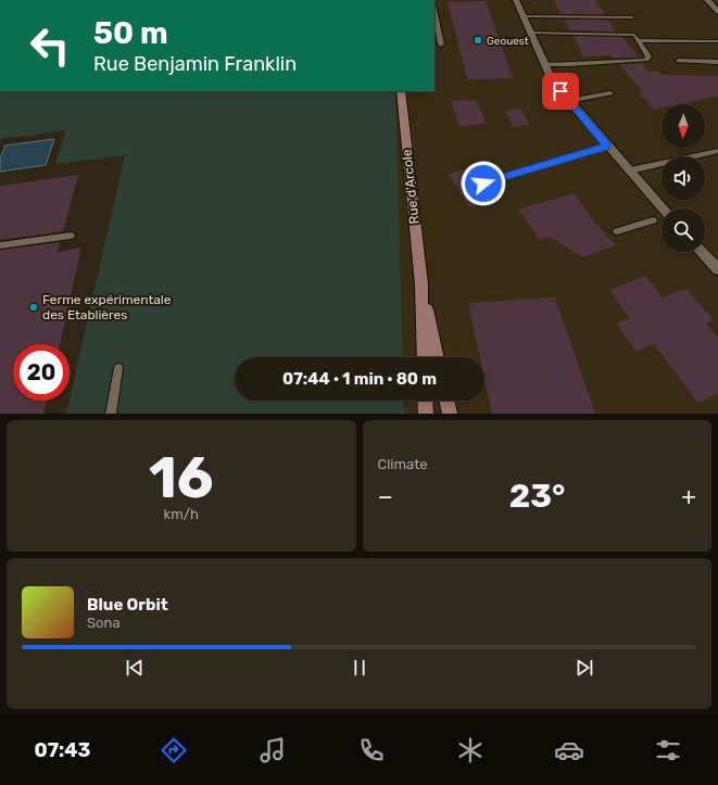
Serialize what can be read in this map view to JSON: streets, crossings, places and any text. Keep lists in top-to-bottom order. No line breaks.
{"streets":{"main road":["Rue d'Arcole"]},"places":["Geouest","Ferme expérimentale des Etablières"],"north":"bottom","page":{"turn":["50 m","Rue Benjamin Franklin"],"limit":"20","trip":"07:44 · 1 min · 80 m","tile":[["16","km/h"],"Climate"],"heat":["−","23°","+"],"song":["Blue Orbit","Sona"],"tabs":"07:43"}}
